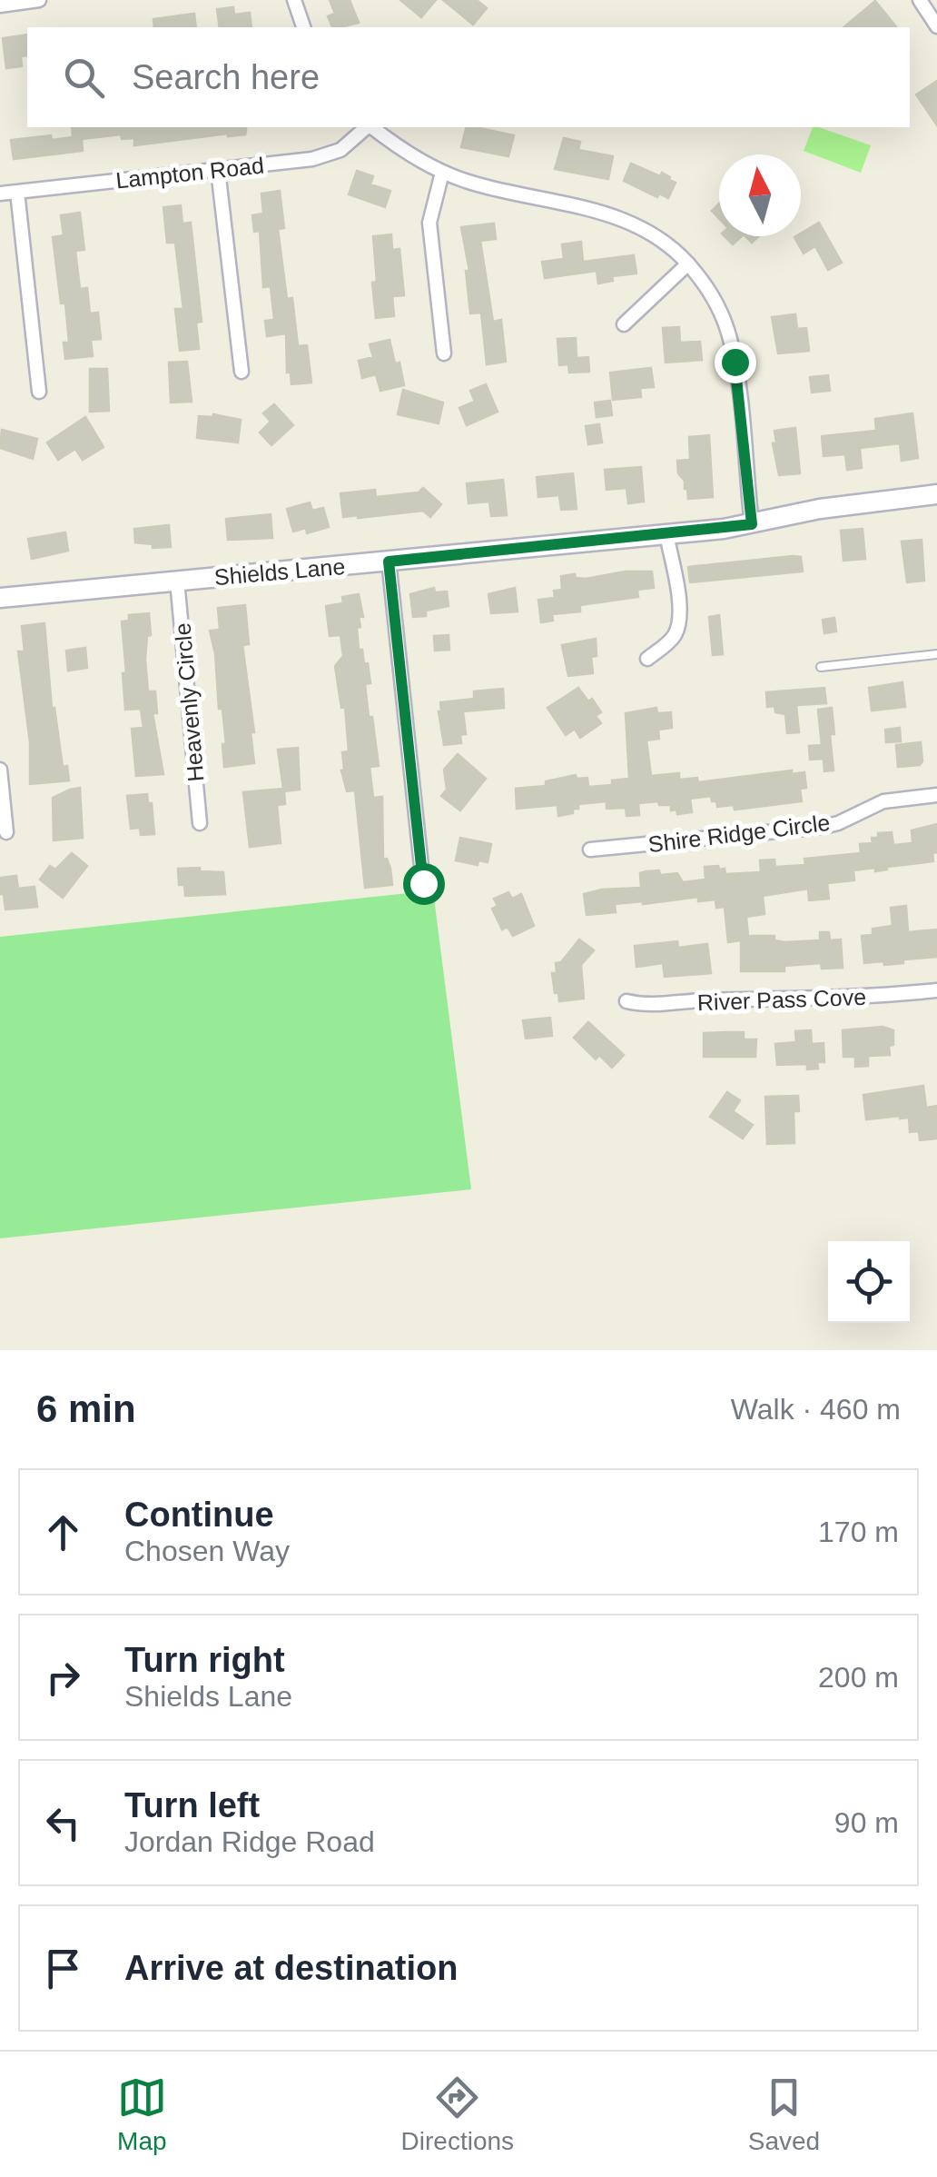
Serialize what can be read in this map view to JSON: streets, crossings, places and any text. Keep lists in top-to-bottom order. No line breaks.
{"streets":{"main road":["Shields Lane"],"street":["Lampton Road","Heavenly Circle","Shire Ridge Circle","River Pass Cove"]},"crossings":[["Shields Lane","Heavenly Circle"]],"north":"top","page":{"search":"Search here","heading":["6 min","Walk · 460 m"],"list":[["Continue","Chosen Way","170 m"],["Turn right","Shields Lane","200 m"],["Turn left","Jordan Ridge Road","90 m"],"Arrive at destination"],"nav":["Map","Directions","Saved"]}}
